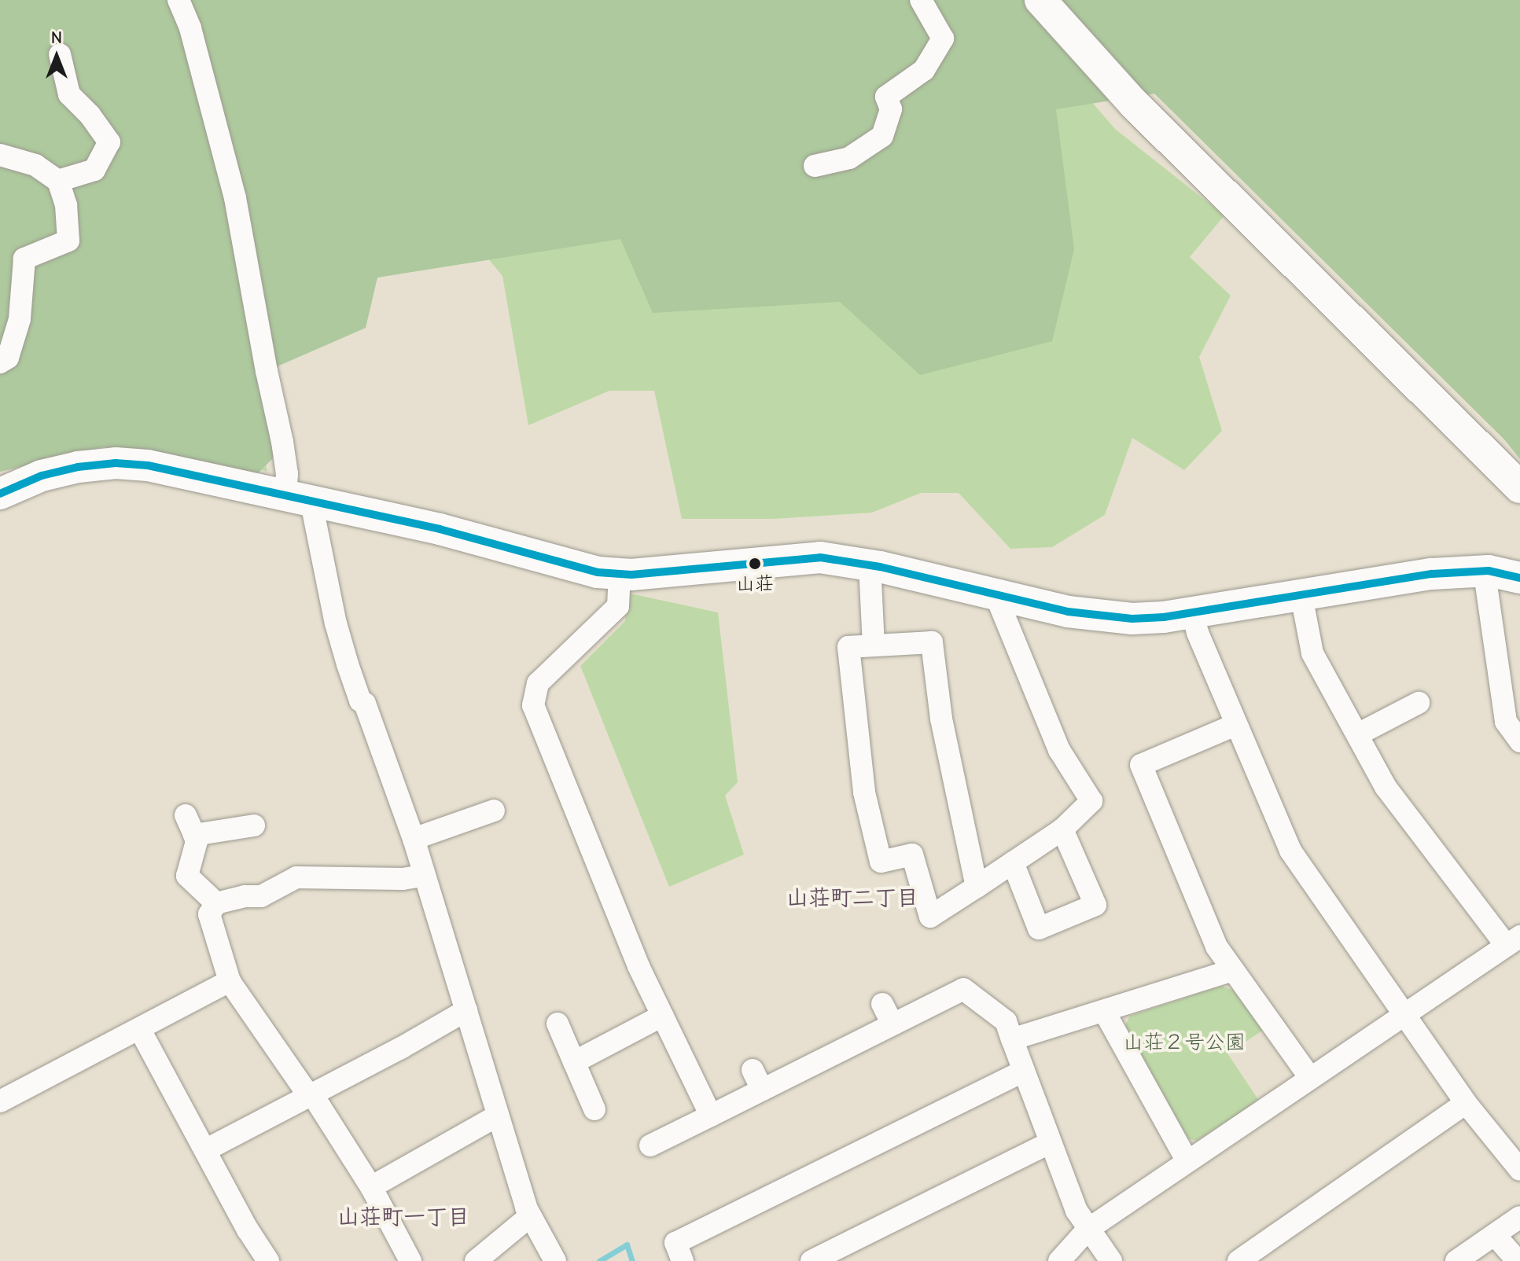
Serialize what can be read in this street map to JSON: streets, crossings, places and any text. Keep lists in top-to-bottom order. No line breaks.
{"districts":["山荘町二丁目","山荘町一丁目"],"parks":["山荘２号公園"],"places":["山荘"],"north":"top"}
